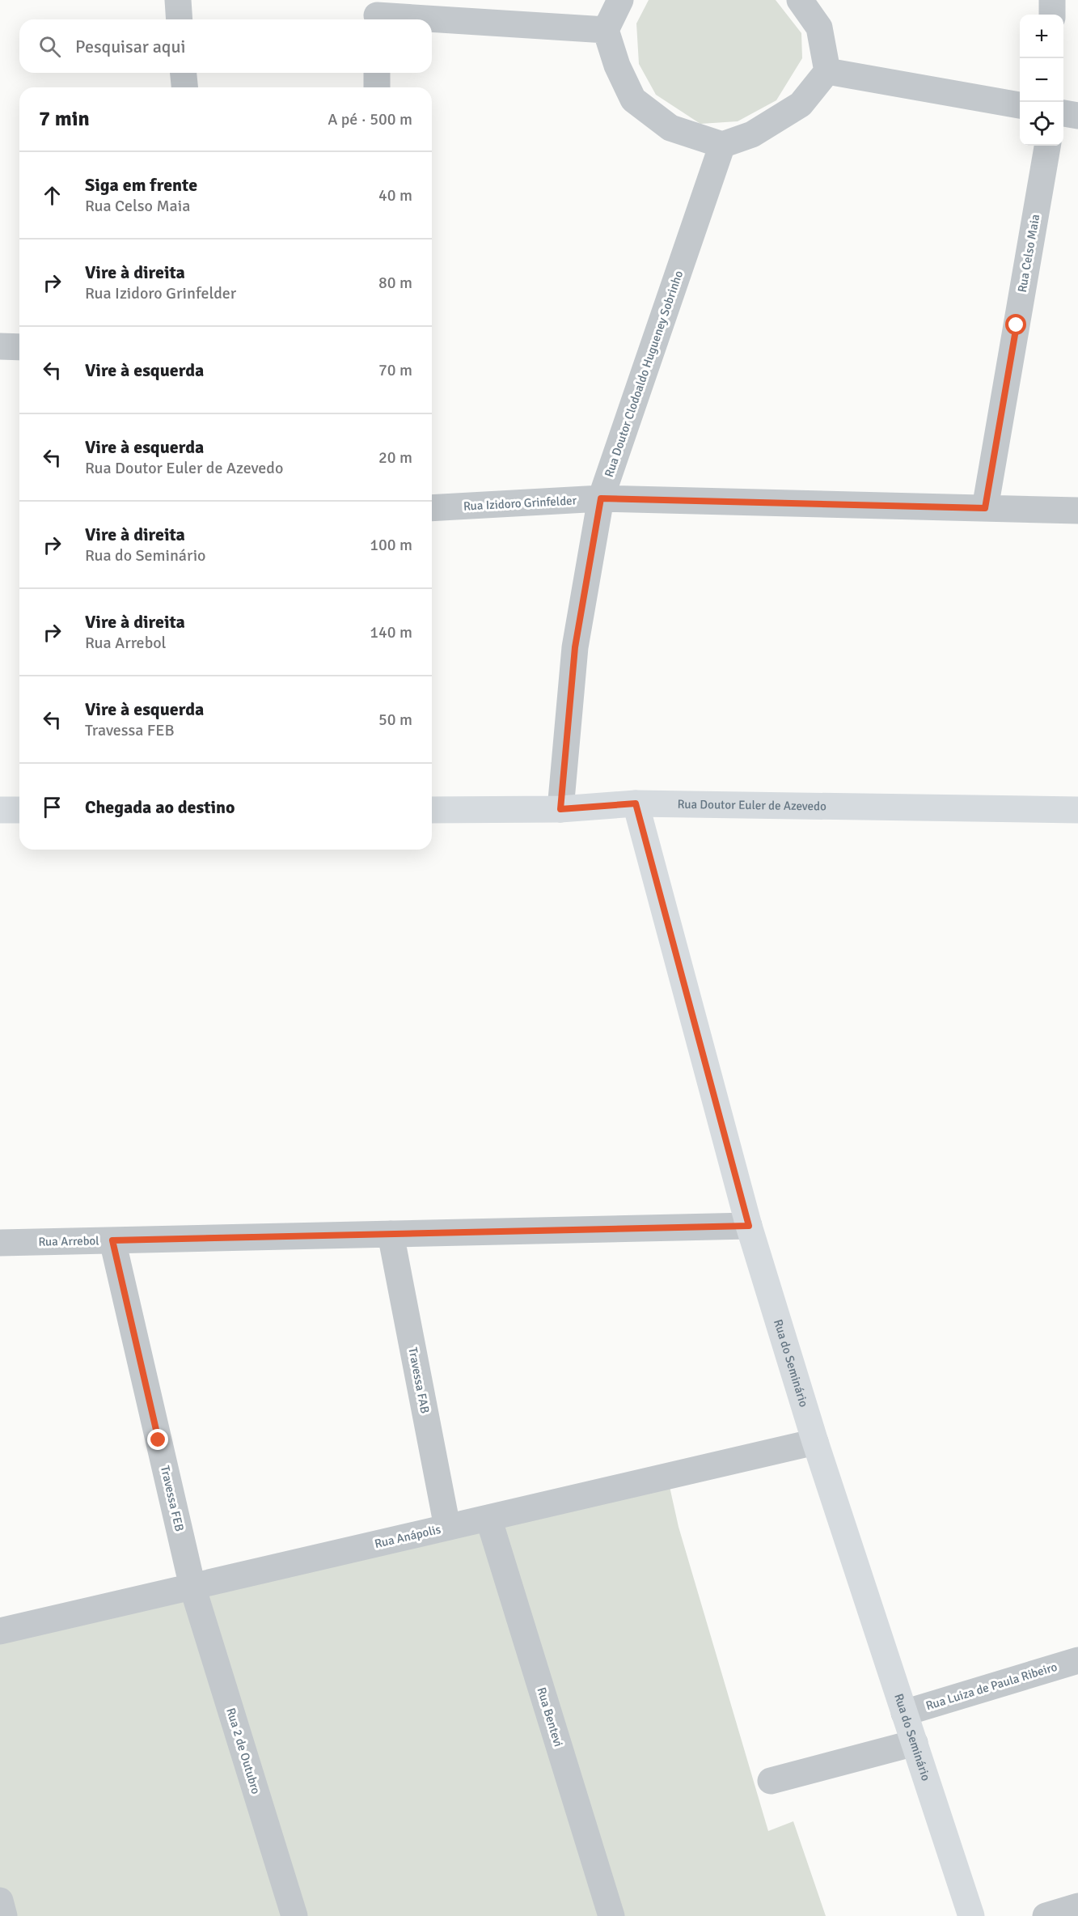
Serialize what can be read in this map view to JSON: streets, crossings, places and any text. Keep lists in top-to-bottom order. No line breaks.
{"streets":{"street":["Rua Celso Maia","Rua Doutor Clodoaldo Hugueney Sobrinho","Rua Izidoro Grinfelder","Rua Doutor Euler de Azevedo","Rua Arrebol","Rua do Seminário","Travessa FAB","Travessa FEB","Rua Anápolis","Rua Luiza de Paula Ribeiro","Rua Bentevi","Rua 2 de Outubro"]},"crossings":[["Rua Celso Maia","Rua Izidoro Grinfelder"],["Rua Doutor Clodoaldo Hugueney Sobrinho","Rua Izidoro Grinfelder"],["Rua Doutor Clodoaldo Hugueney Sobrinho","Rua Doutor Euler de Azevedo"],["Rua Doutor Euler de Azevedo","Rua do Seminário"],["Rua Arrebol","Rua do Seminário"],["Rua Arrebol","Travessa FAB"],["Rua Arrebol","Travessa FEB"],["Rua do Seminário","Rua Anápolis"],["Rua do Seminário","Rua Luiza de Paula Ribeiro"],["Travessa FAB","Rua Anápolis"],["Travessa FEB","Rua Anápolis"],["Travessa FEB","Rua 2 de Outubro"],["Rua Anápolis","Rua Bentevi"],["Rua Anápolis","Rua 2 de Outubro"]],"page":{"map_buttons":["+","−"],"search":"Pesquisar aqui","heading":["7 min","A pé · 500 m"],"list":[["Siga em frente","Rua Celso Maia","40 m"],["Vire à direita","Rua Izidoro Grinfelder","80 m"],["Vire à esquerda","70 m"],["Vire à esquerda","Rua Doutor Euler de Azevedo","20 m"],["Vire à direita","Rua do Seminário","100 m"],["Vire à direita","Rua Arrebol","140 m"],["Vire à esquerda","Travessa FEB","50 m"],"Chegada ao destino"]}}
